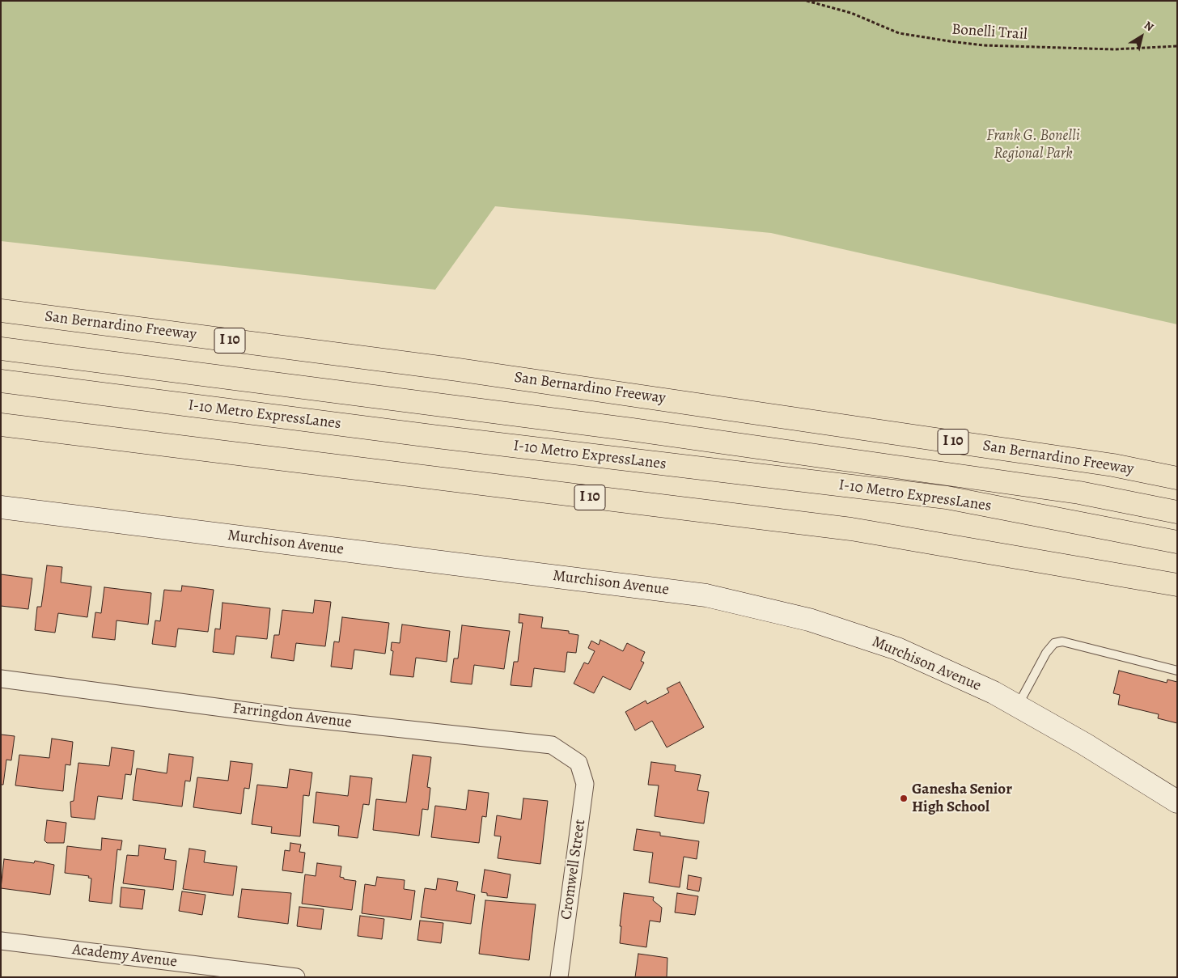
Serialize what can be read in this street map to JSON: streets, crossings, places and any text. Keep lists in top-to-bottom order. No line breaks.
{"streets":{"highway":["San Bernardino Freeway","I 10","I-10 Metro ExpressLanes"],"street":["Murchison Avenue","Farringdon Avenue","Cromwell Street","Academy Avenue"],"path":["Bonelli Trail"]},"crossings":[["Farringdon Avenue","Cromwell Street"]],"parks":["Frank G. Bonelli Regional Park"],"places":["Ganesha Senior High School"],"north":"top right"}
